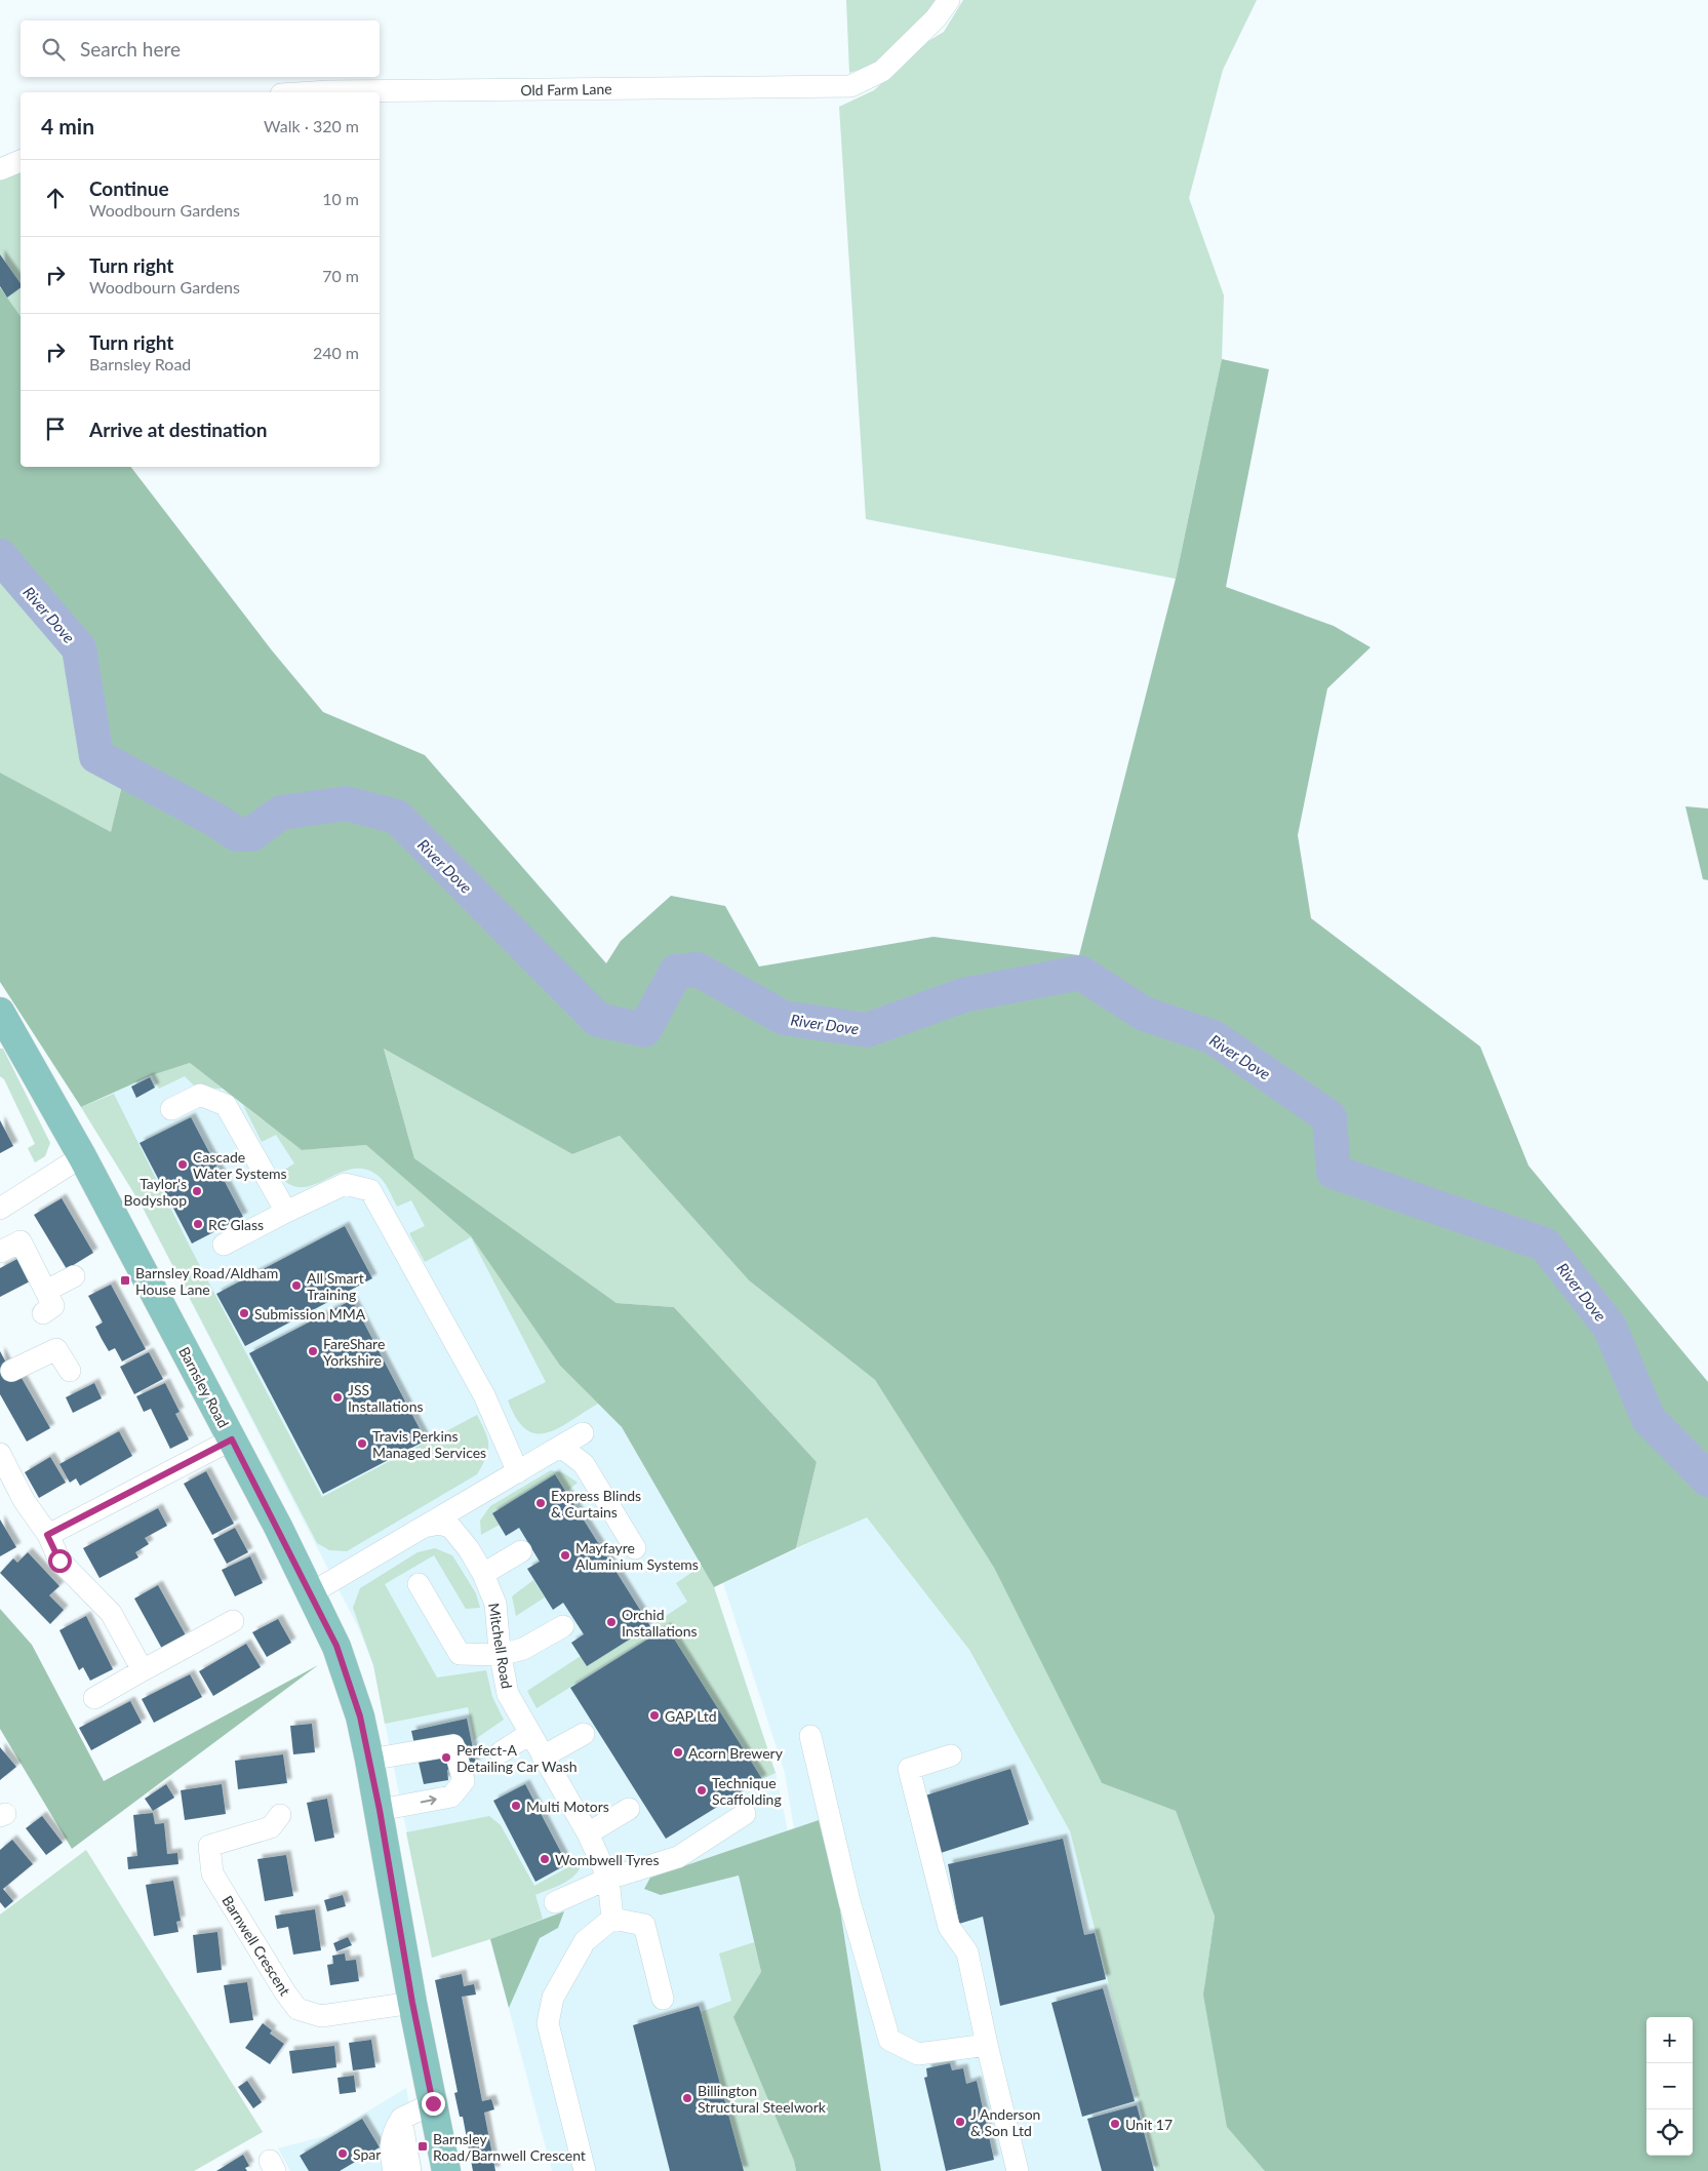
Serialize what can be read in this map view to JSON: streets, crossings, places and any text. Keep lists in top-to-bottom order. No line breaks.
{"streets":{"main road":["Barnsley Road"],"street":["Old Farm Lane","Mitchell Road","Barnwell Crescent"]},"crossings":[["Barnsley Road","Barnwell Crescent"]],"water":["River Dove"],"places":{"other":["Cascade Water Systems","Taylor's Bodyshop","RC Glass","All Smart Training","Submission MMA","FareShare Yorkshire","JSS Installations","Travis Perkins Managed Services","Express Blinds & Curtains","Mayfayre Aluminium Systems","Orchid Installations","GAP Ltd","Acorn Brewery","Perfect-A Detailing Car Wash","Technique Scaffolding","Multi Motors","Wombwell Tyres","Billington Structural Steelwork","J Anderson & Son Ltd","Unit 17","Spar"],"transit":["Barnsley Road/Aldham House Lane","Barnsley Road/Barnwell Crescent"]},"page":{"search":"Search here","heading":["4 min","Walk · 320 m"],"list":[["Continue","Woodbourn Gardens","10 m"],["Turn right","Woodbourn Gardens","70 m"],["Turn right","Barnsley Road","240 m"],"Arrive at destination"],"map_buttons":["+","−"]}}
